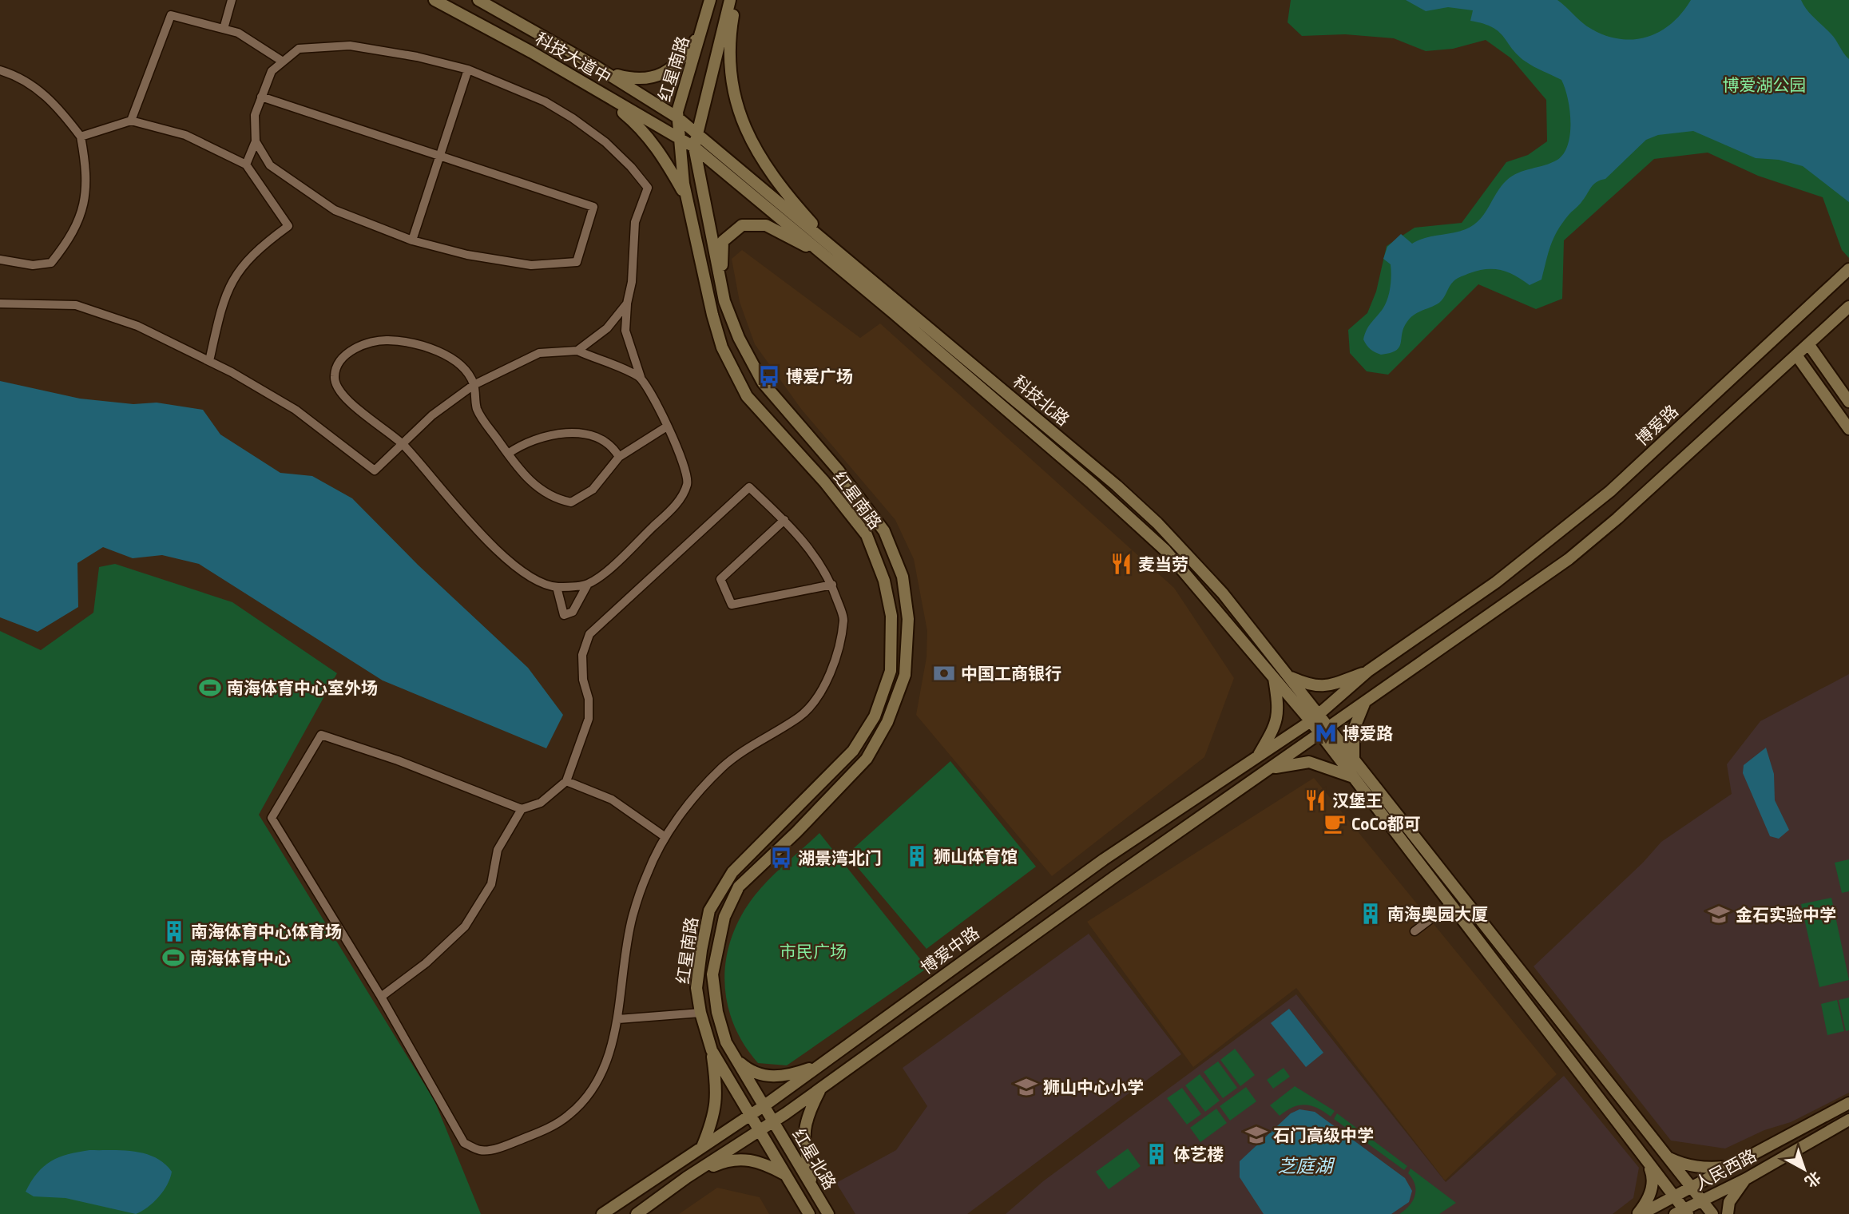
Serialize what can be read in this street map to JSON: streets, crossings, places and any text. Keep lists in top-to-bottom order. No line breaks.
{"streets":{"main road":["科技大道中","红星南路","科技北路","博爱路","博爱中路","红星北路","人民西路"]},"crossings":[["科技大道中","红星南路"],["科技大道中","科技北路"],["红星南路","科技北路"],["红星南路","博爱中路"],["红星南路","红星北路"],["科技北路","博爱路"],["科技北路","博爱中路"],["博爱路","博爱中路"]],"water":["芝庭湖"],"parks":["博爱湖公园","市民广场"],"places":{"bus stop":["博爱广场","湖景湾北门"],"restaurant":["麦当劳","汉堡王"],"bank":["中国工商银行"],"sports":["南海体育中心室外场","南海体育中心"],"metro station":["博爱路"],"cafe":["CoCo都可"],"building":["狮山体育馆","南海奥园大厦","南海体育中心体育场","体艺楼"],"school or university":["金石实验中学","狮山中心小学","石门高级中学"]},"north":"bottom right"}
